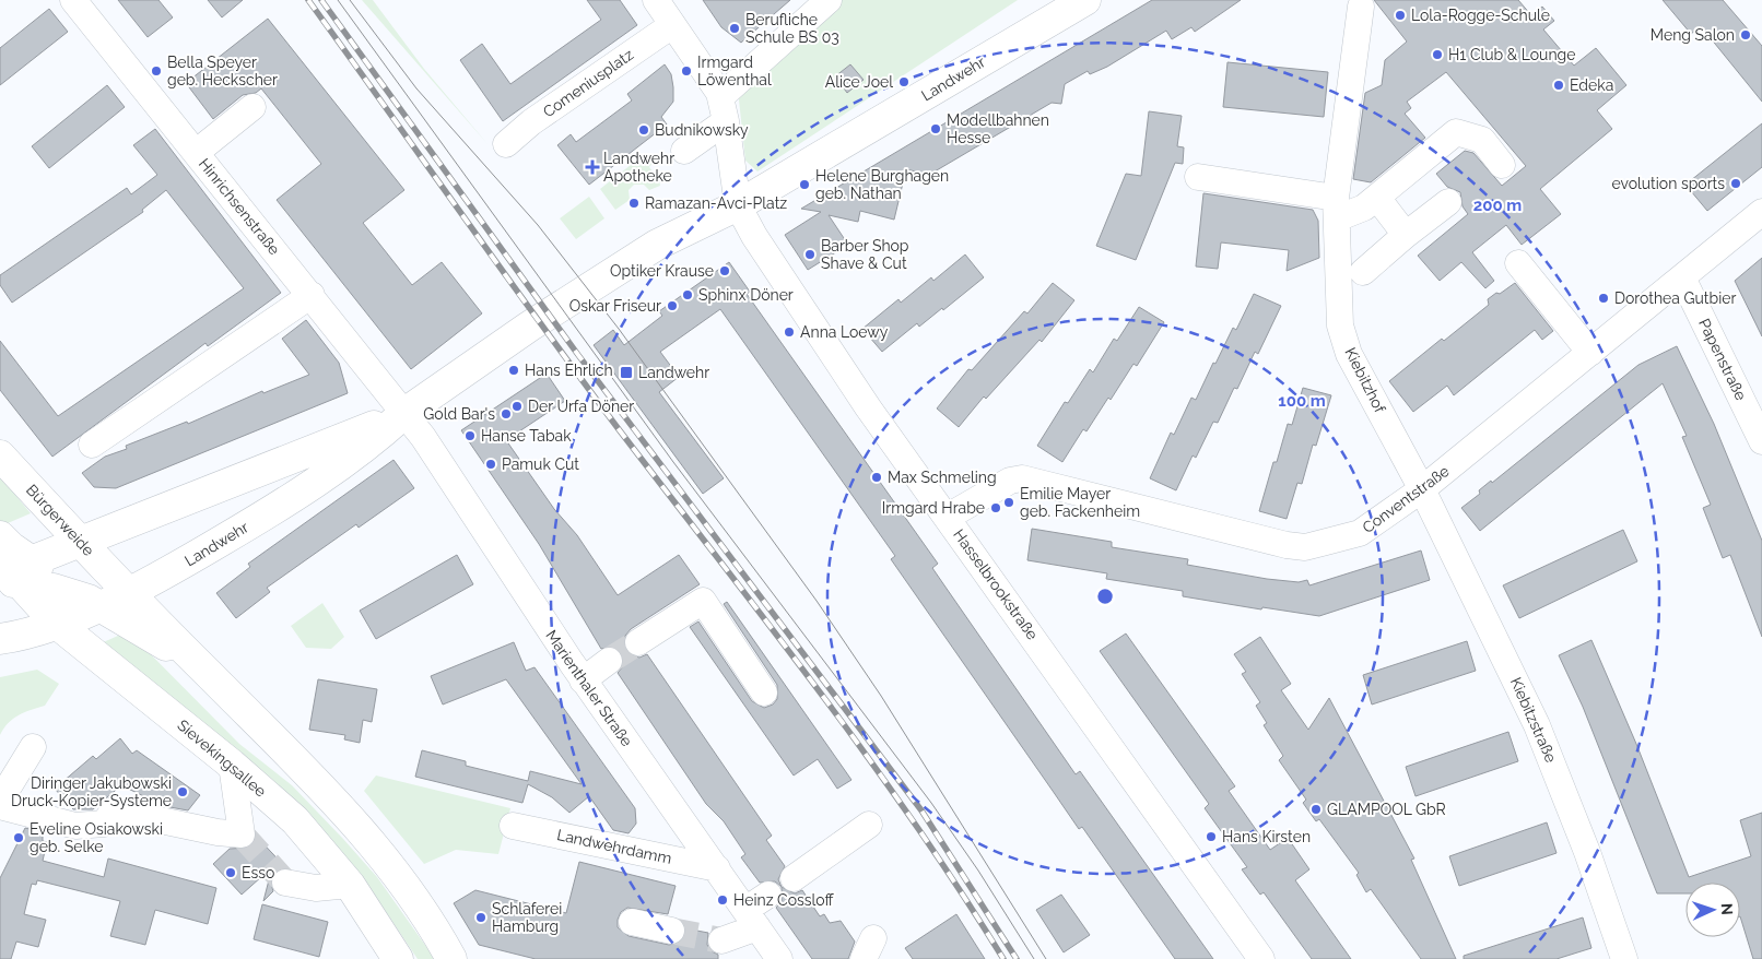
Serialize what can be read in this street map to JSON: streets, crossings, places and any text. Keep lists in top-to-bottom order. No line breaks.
{"streets":{"main road":["Landwehr","Bürgerweide","Sievekingsallee"],"street":["Comeniusplatz","Hinrichsenstraße","Papenstraße","Kiebitzhof","Conventstraße","Hasselbrookstraße","Marienthaler Straße","Kiebitzstraße","Landwehrdamm"]},"crossings":[["Landwehr","Hinrichsenstraße"],["Landwehr","Bürgerweide"],["Landwehr","Hasselbrookstraße"],["Landwehr","Marienthaler Straße"],["Landwehr","Sievekingsallee"],["Hinrichsenstraße","Marienthaler Straße"],["Papenstraße","Conventstraße"],["Kiebitzhof","Conventstraße"],["Kiebitzhof","Kiebitzstraße"],["Conventstraße","Hasselbrookstraße"],["Conventstraße","Kiebitzstraße"],["Bürgerweide","Sievekingsallee"],["Marienthaler Straße","Landwehrdamm"]],"places":{"other":["Lola-Rogge-Schule","Berufliche Schule BS 03","Meng Salon","H1 Club & Lounge","Bella Speyer geb. Heckscher","Irmgard Löwenthal","Alice Joel","Edeka","Modellbahnen Hesse","Budnikowsky","evolution sports","Helene Burghagen geb. Nathan","Ramazan-Avci-Platz","Barber Shop Shave & Cut","Optiker Krause","Sphinx Döner","Dorothea Gutbier","Oskar Friseur","Anna Loewy","Hans Ehrlich","Der Urfa Döner","Gold Bar's","Hanse Tabak","Pamuk Cut","Max Schmeling","Emilie Mayer geb. Fackenheim","Irmgard Hrabe","Diringer Jakubowski Druck-Kopier-Systeme","GLAMPOOL GbR","Hans Kirsten","Eveline Osiakowski geb. Selke","Esso","Heinz Cossloff","Schlaferei Hamburg"],"health":["Landwehr Apotheke"],"transit":["Landwehr"]},"north":"right","rings":["200 m","100 m"]}
